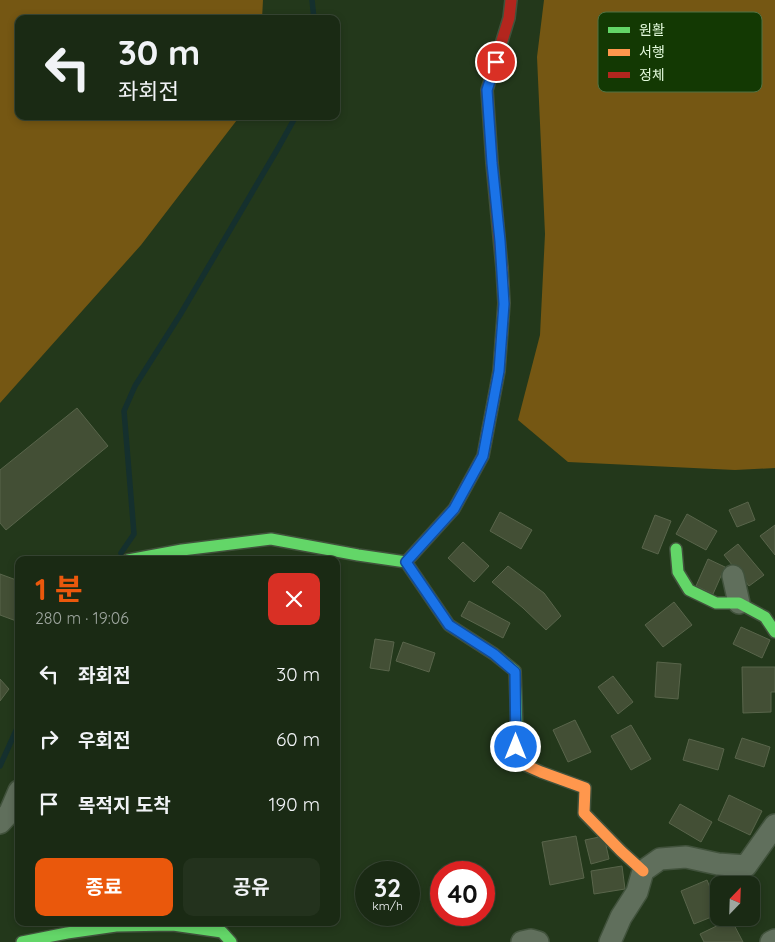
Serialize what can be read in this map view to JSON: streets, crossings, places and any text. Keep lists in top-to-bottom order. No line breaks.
{"legend":["원활","서행","정체"],"north":"top right","page":{"turn":["30 m","좌회전"],"heading":["1 분","280 m · 19:06"],"list":[{"name":"좌회전","value":"30 m"},{"name":"우회전","value":"60 m"},{"name":"목적지 도착","value":"190 m"}],"buttons":["종료","공유"],"speed":"32 km/h","limit":"40"}}
